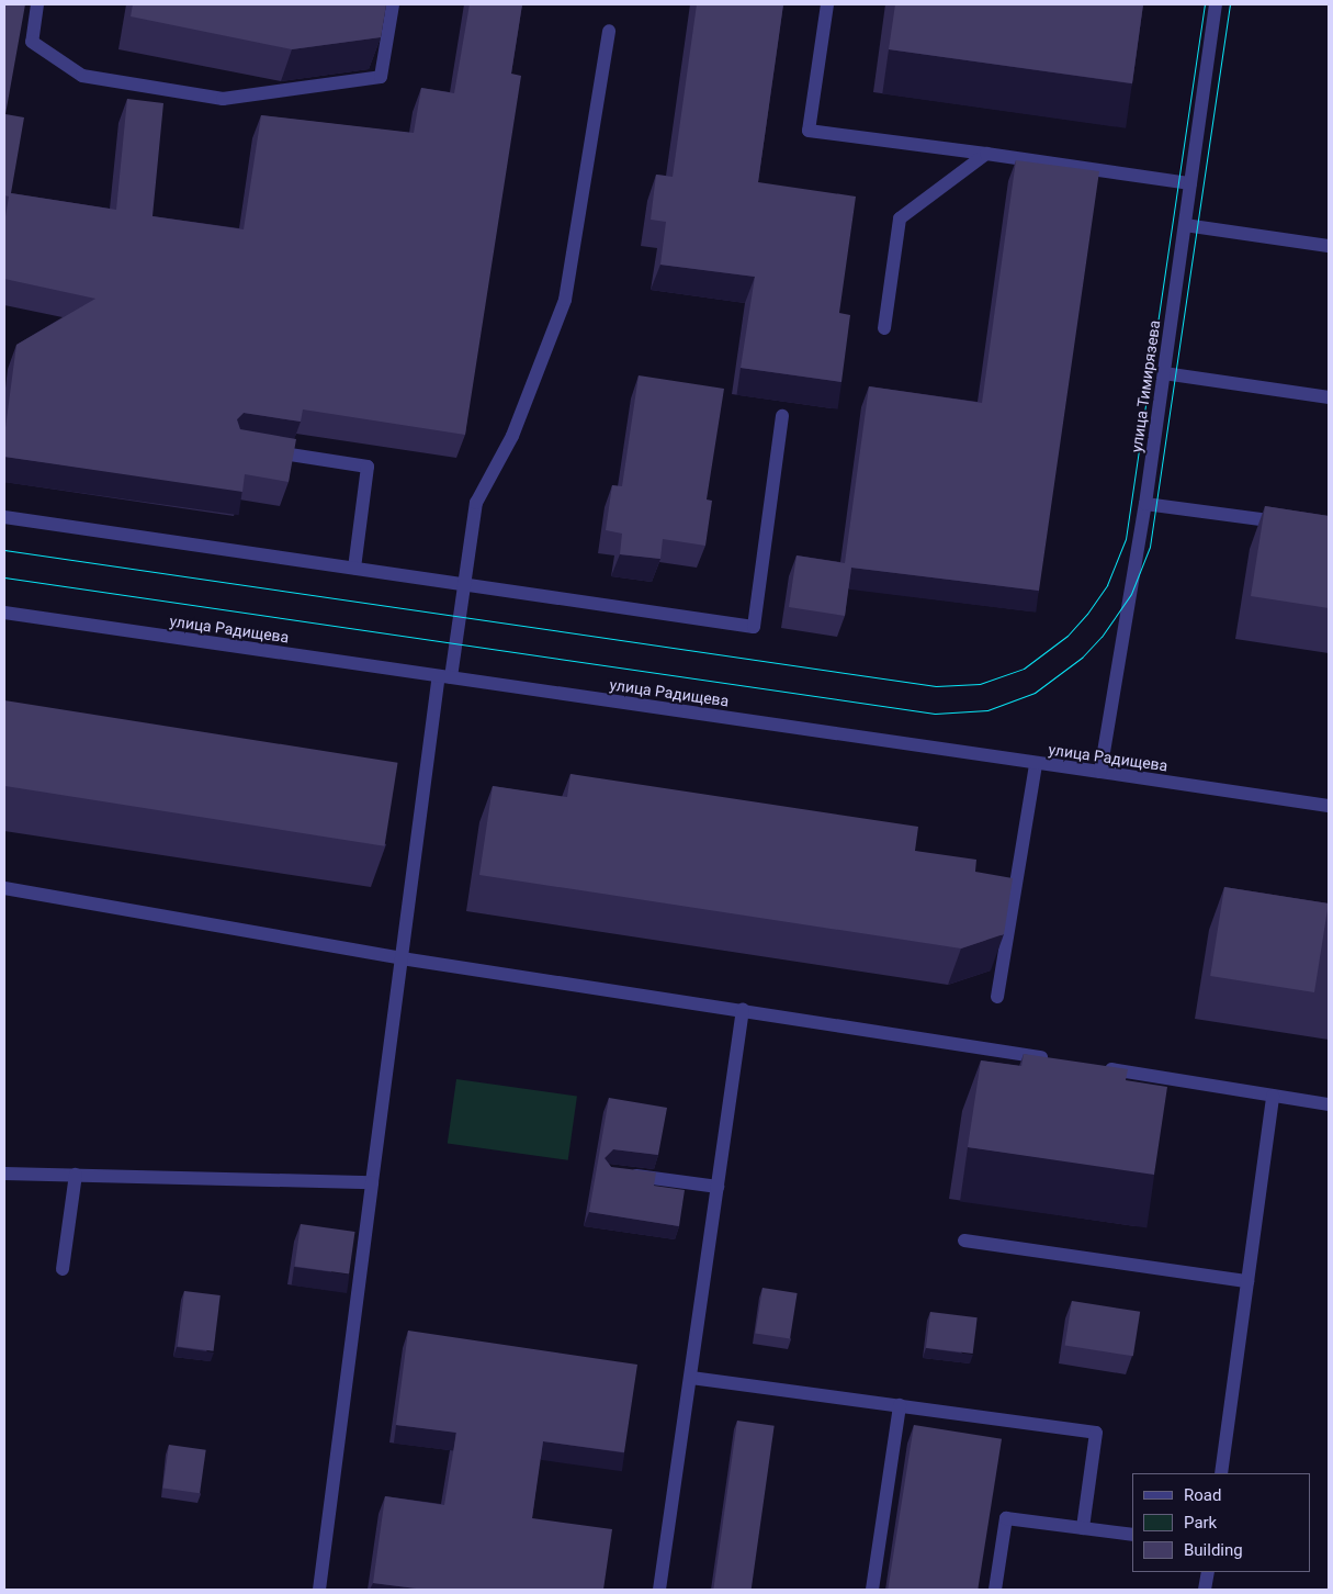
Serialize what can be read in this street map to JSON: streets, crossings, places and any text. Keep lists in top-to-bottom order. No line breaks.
{"streets":{"street":["улица Тимирязева","улица Радищева"]},"crossings":[["улица Тимирязева","улица Радищева"]],"legend":["Road","Park","Building"]}
